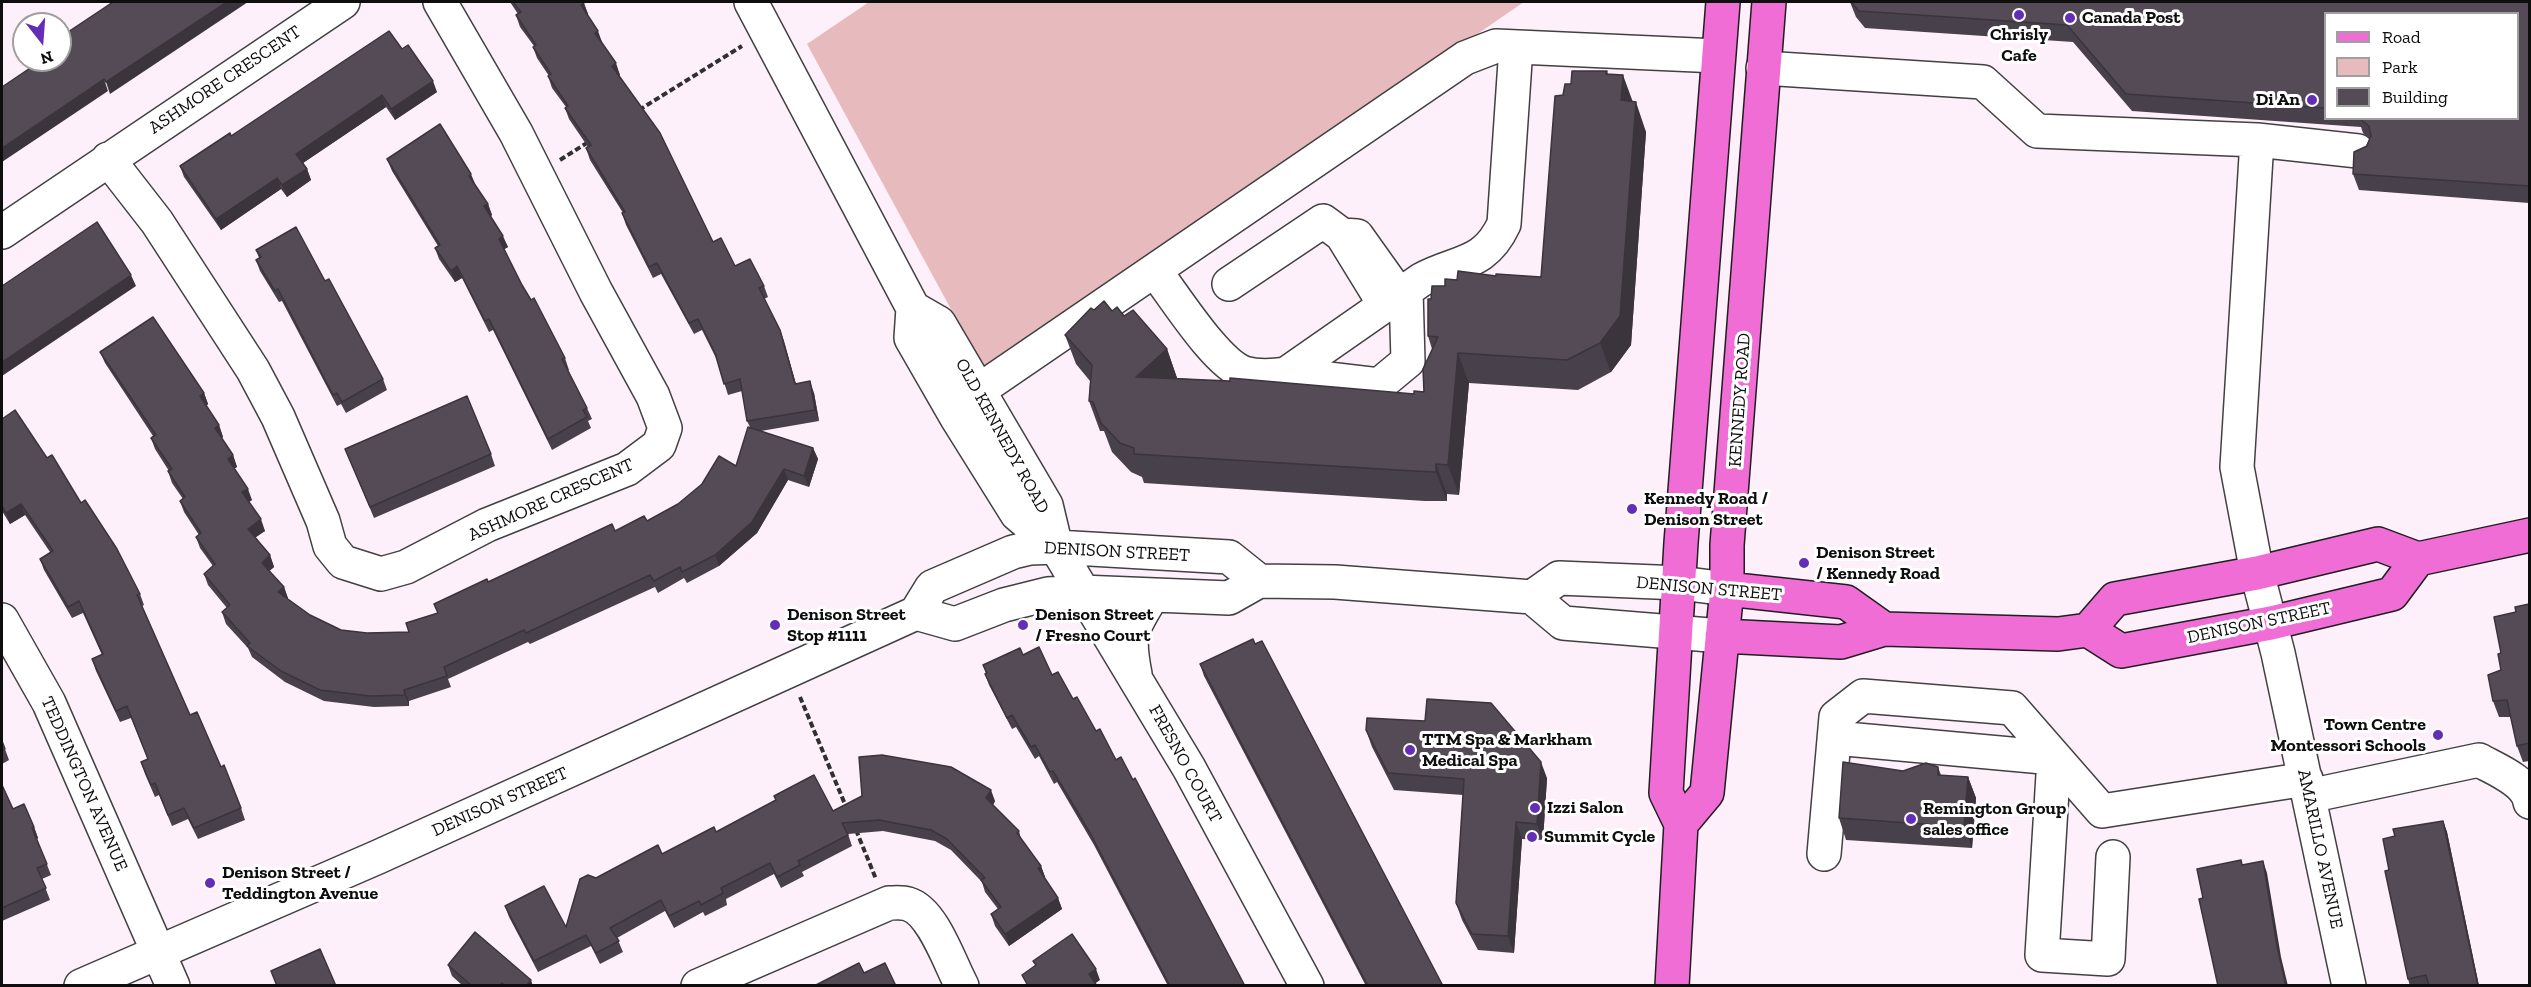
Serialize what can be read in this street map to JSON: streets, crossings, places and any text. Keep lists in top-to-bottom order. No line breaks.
{"streets":{"main road":["KENNEDY ROAD","DENISON STREET"],"street":["ASHMORE CRESCENT","OLD KENNEDY ROAD","FRESNO COURT","TEDDINGTON AVENUE","AMARILLO AVENUE"]},"crossings":[["KENNEDY ROAD","DENISON STREET"],["OLD KENNEDY ROAD","DENISON STREET"],["OLD KENNEDY ROAD","FRESNO COURT"],["DENISON STREET","FRESNO COURT"],["DENISON STREET","TEDDINGTON AVENUE"],["DENISON STREET","AMARILLO AVENUE"]],"places":["Chrisly Cafe","Canada Post","Di An","Kennedy Road / Denison Street","Denison Street / Kennedy Road","Denison Street Stop #1111","Denison Street / Fresno Court","Town Centre Montessori Schools","TTM Spa & Markham Medical Spa","Izzi Salon","Remington Group sales office","Summit Cycle","Denison Street / Teddington Avenue"],"legend":["Road","Park","Building"],"north":"bottom"}
